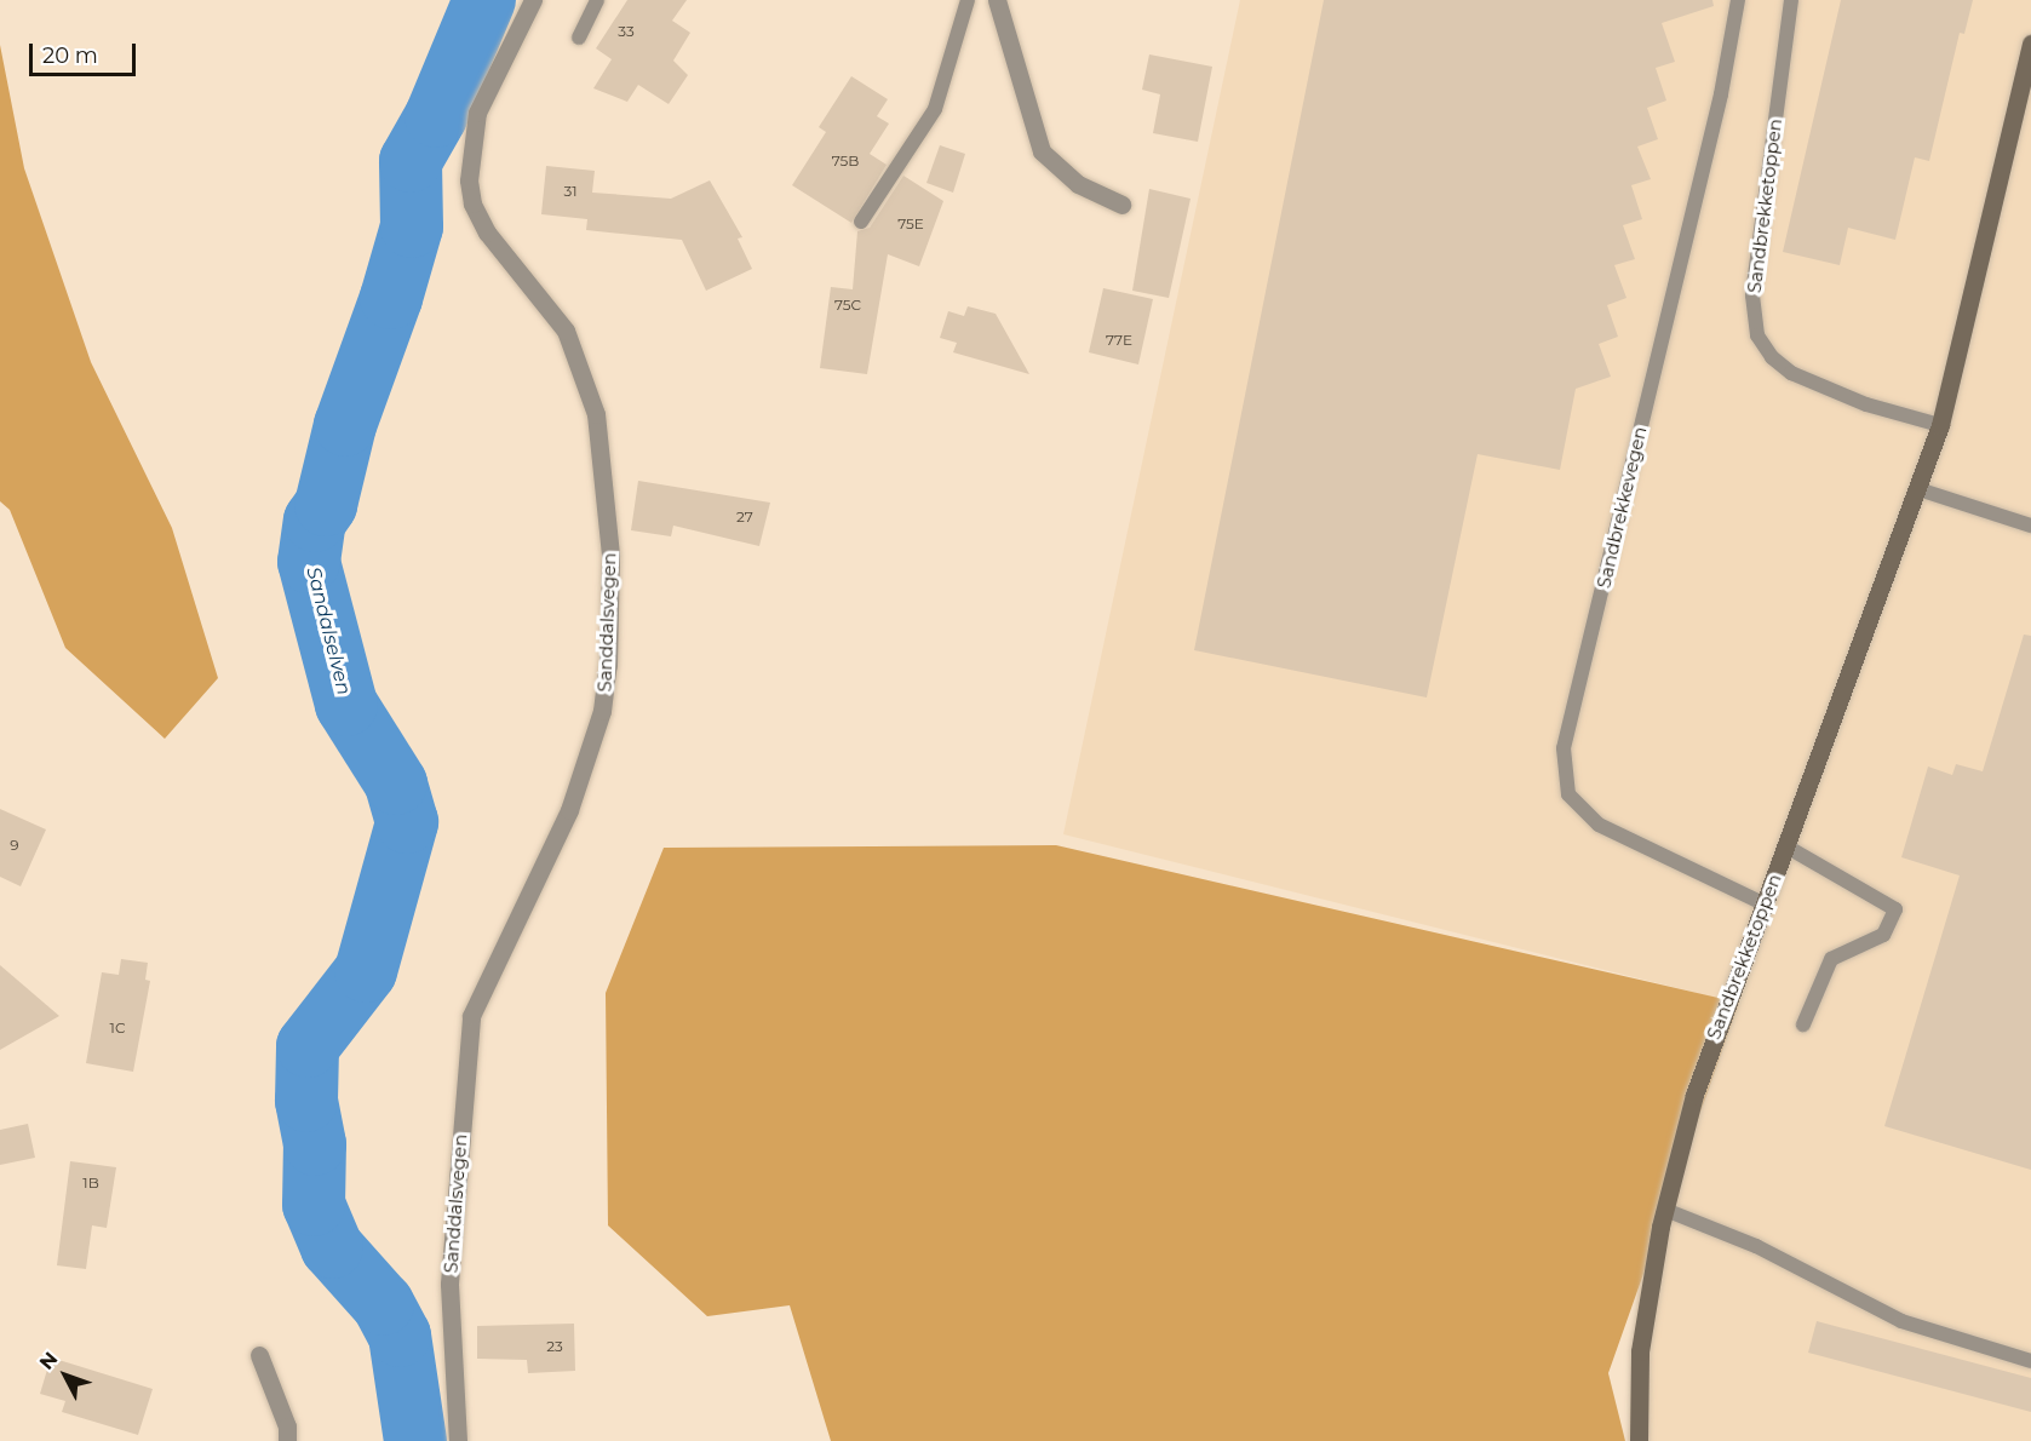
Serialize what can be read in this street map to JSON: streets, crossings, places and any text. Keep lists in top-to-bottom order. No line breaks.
{"streets":{"street":["Sandbrekketoppen","Sanddalsvegen"],"lane":["Sandbrekkevegen"]},"crossings":[["Sandbrekketoppen","Sandbrekkevegen"]],"water":["Sandalselven"],"house_numbers":["33","75B","31","75E","75C","77E","27","9","1C","1B","23"],"scale_bar":"20 m","north":"top left"}
